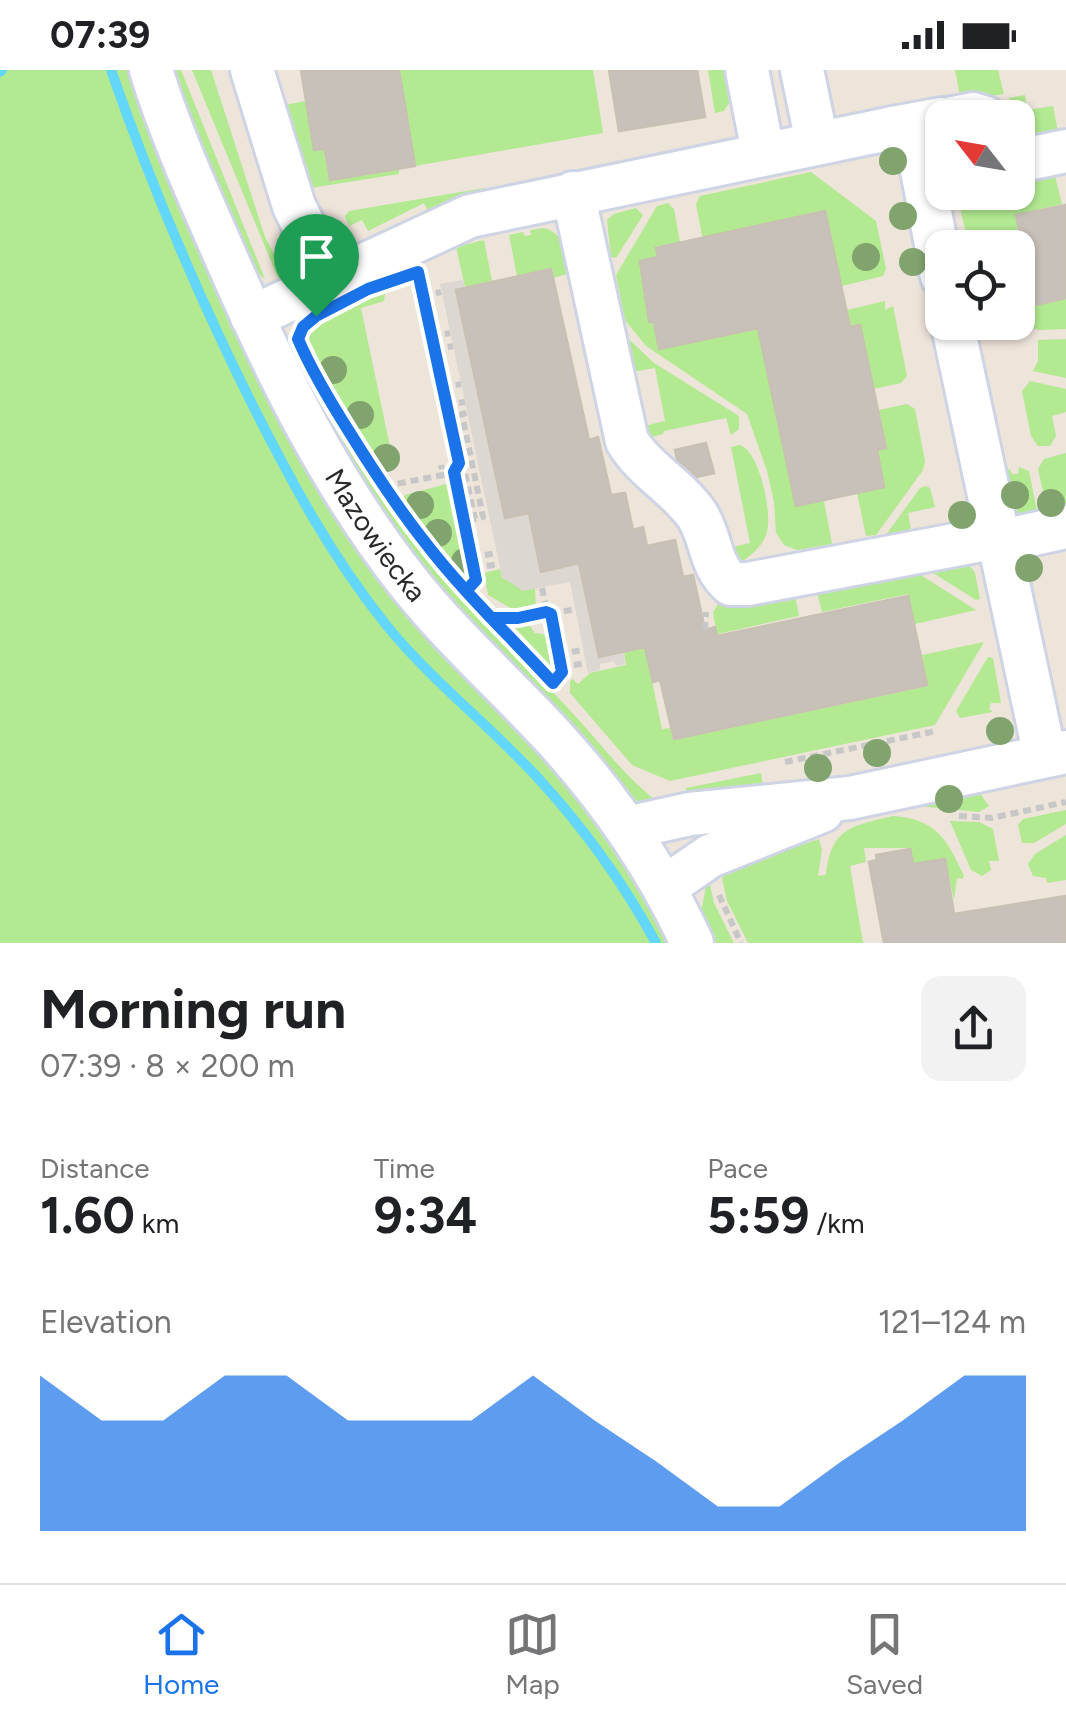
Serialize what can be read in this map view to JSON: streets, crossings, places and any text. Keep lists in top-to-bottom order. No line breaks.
{"streets":{"street":["Mazowiecka"]},"north":"top left","page":{"status":"07:39","heading":["Morning run","07:39 · 8 × 200 m"],"stats":[["Distance","1.60 km"],["Time","9:34"],["Pace","5:59 /km"]],"chart":["Elevation","121–124 m"],"tabs":["Home","Map","Saved"]}}
